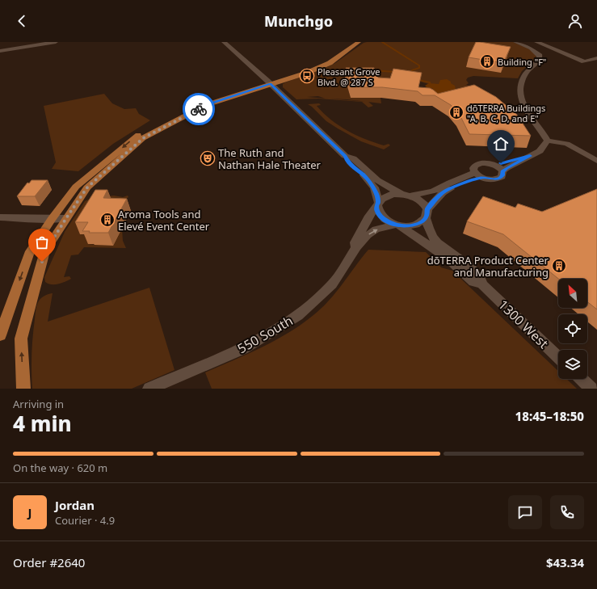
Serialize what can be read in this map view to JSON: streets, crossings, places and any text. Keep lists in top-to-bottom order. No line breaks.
{"streets":{"street":["1300 West","550 South"]},"places":{"building":["Building \"F\"","dōTERRA Buildings \"A, B, C, D, and E\"","Aroma Tools and Elevé Event Center","dōTERRA Product Center and Manufacturing"],"bus stop":["Pleasant Grove Blvd. @ 287 S"],"theatre":["The Ruth and Nathan Hale Theater"]},"north":"top left","page":{"header":"Munchgo","heading":["4 min","Arriving in","18:45–18:50"],"panel":["Jordan","Courier · 4.9","Order #2640","$43.34"],"bar":"On the way · 620 m","round":"J"}}
